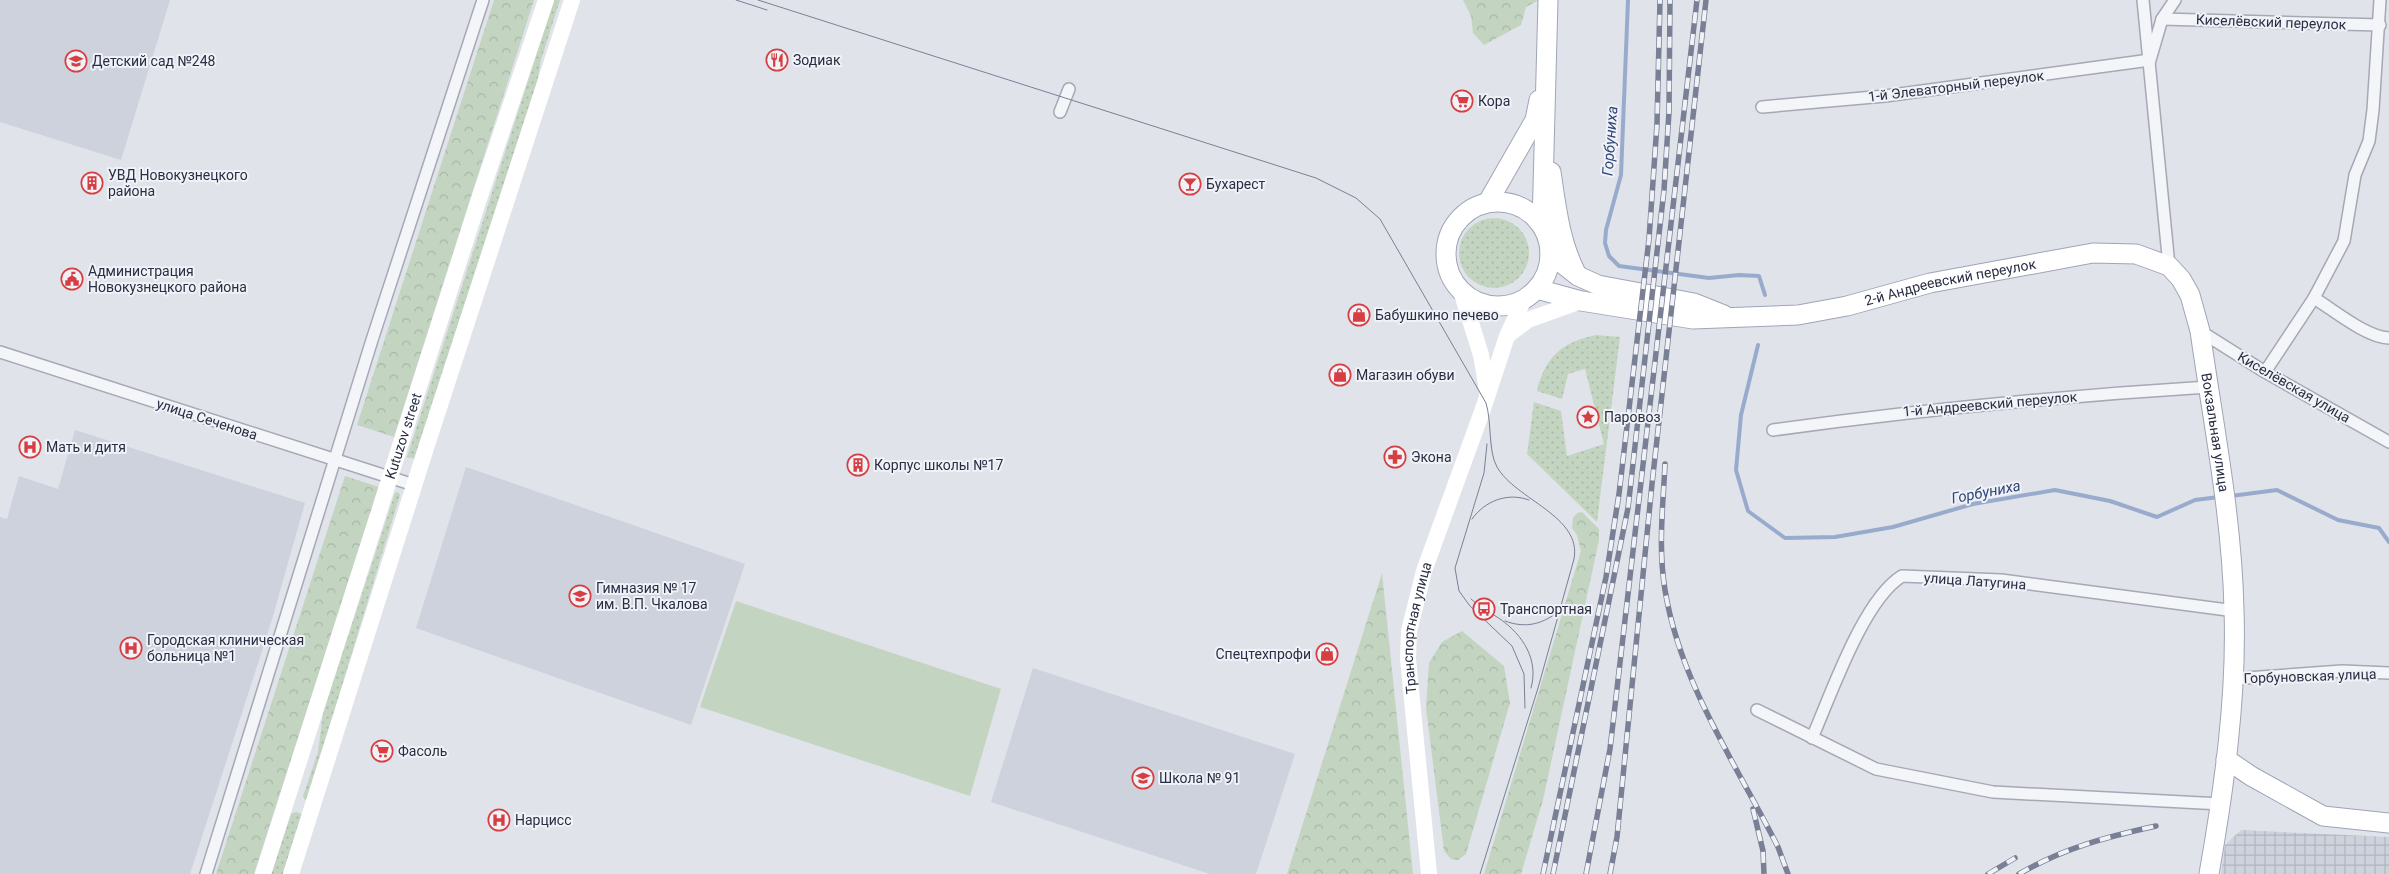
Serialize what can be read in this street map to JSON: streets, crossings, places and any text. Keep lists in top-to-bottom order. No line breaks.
{"streets":{"main road":["2-й Андреевский переулок","Вокзальная улица","Kutuzov street","Транспортная улица"],"street":["Киселёвский переулок","1-й Элеваторный переулок","Киселёвская улица","1-й Андреевский переулок","улица Сеченова","улица Латугина","Горбуновская улица"]},"crossings":[["2-й Андреевский переулок","Вокзальная улица"],["2-й Андреевский переулок","Транспортная улица"],["Киселёвская улица","Вокзальная улица"],["1-й Андреевский переулок","Вокзальная улица"],["улица Сеченова","Kutuzov street"],["Вокзальная улица","улица Латугина"],["Вокзальная улица","Горбуновская улица"]],"water":["Горбуниха"],"places":{"restaurant":["Зодиак"],"school or university":["Детский сад №248","Гимназия № 17 им. В.П. Чкалова","Школа № 91"],"supermarket":["Кора","Фасоль"],"building":["УВД Новокузнецкого района","Корпус школы №17"],"bar":["Бухарест"],"public building":["Администрация Новокузнецкого района"],"shop":["Бабушкино печево","Магазин обуви","Спецтехпрофи"],"place":["Паровоз"],"hospital":["Мать и дитя","Городская клиническая больница №1","Нарцисс"],"pharmacy":["Экона"],"bus stop":["Транспортная"]}}
